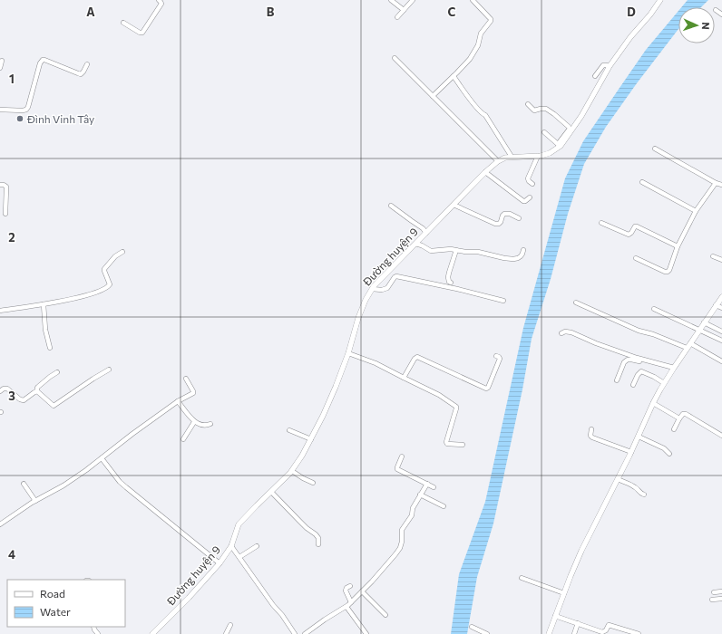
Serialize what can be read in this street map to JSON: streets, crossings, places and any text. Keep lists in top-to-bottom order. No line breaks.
{"streets":{"street":["Đường huyện 9"]},"places":["Đình Vinh Tây"],"legend":["Road","Water"],"north":"right","grid":{"columns":["A","B","C","D"],"rows":["1","2","3","4"]}}
